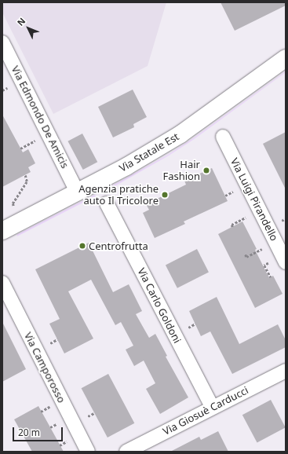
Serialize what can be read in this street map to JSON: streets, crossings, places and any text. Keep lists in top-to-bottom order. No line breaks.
{"streets":{"street":["Via Edmondo De Amicis","Via Statale Est","Via Luigi Pirandello","Via Carlo Goldoni","Via Camporosso","Via Giosuè Carducci"]},"crossings":[["Via Edmondo De Amicis","Via Statale Est"],["Via Carlo Goldoni","Via Giosuè Carducci"]],"places":["Hair Fashion","Agenzia pratiche auto Il Tricolore","Centrofrutta"],"scale_bar":"20 m","north":"top left"}
